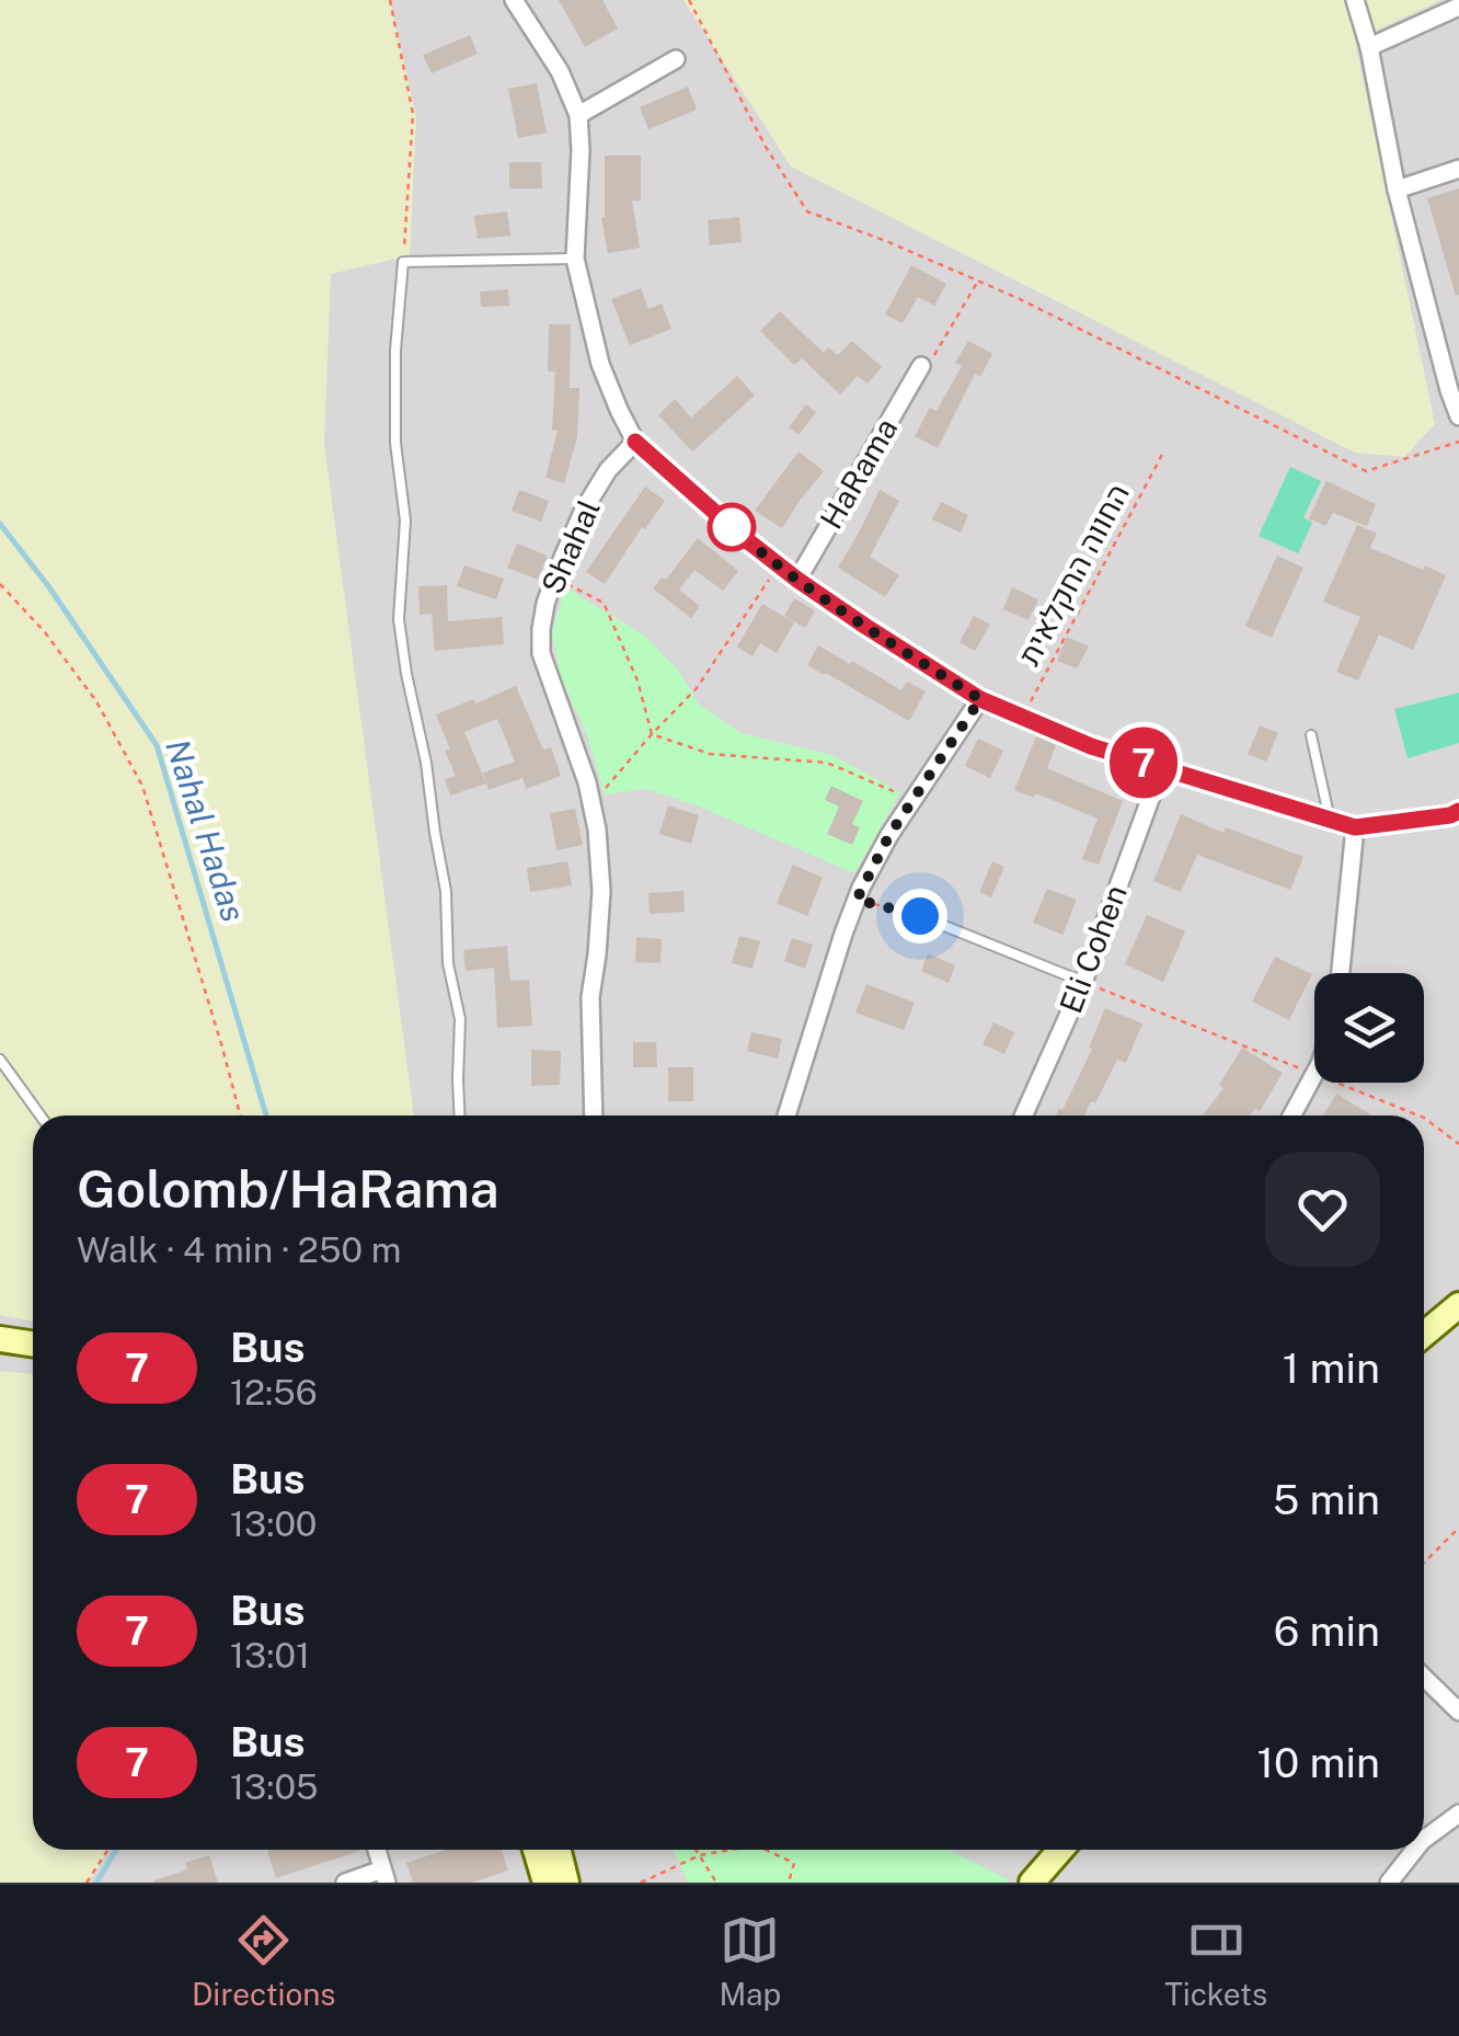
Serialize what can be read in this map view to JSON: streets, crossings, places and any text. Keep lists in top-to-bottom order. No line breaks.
{"streets":{"street":["HaRama","Shahal","Eli Cohen"],"path":["החווה החקלאית"]},"water":["Nahal Hadas"],"lines":["bus line 7"],"page":{"on_map":"7","heading":["Golomb/HaRama","Walk · 4 min · 250 m"],"list":[{"mark":"7","name":"Bus","note":"12:56","value":"1 min"},{"mark":"7","name":"Bus","note":"13:00","value":"5 min"},{"mark":"7","name":"Bus","note":"13:01","value":"6 min"},{"mark":"7","name":"Bus","note":"13:05","value":"10 min"}],"tabs":["Directions","Map","Tickets"]}}
